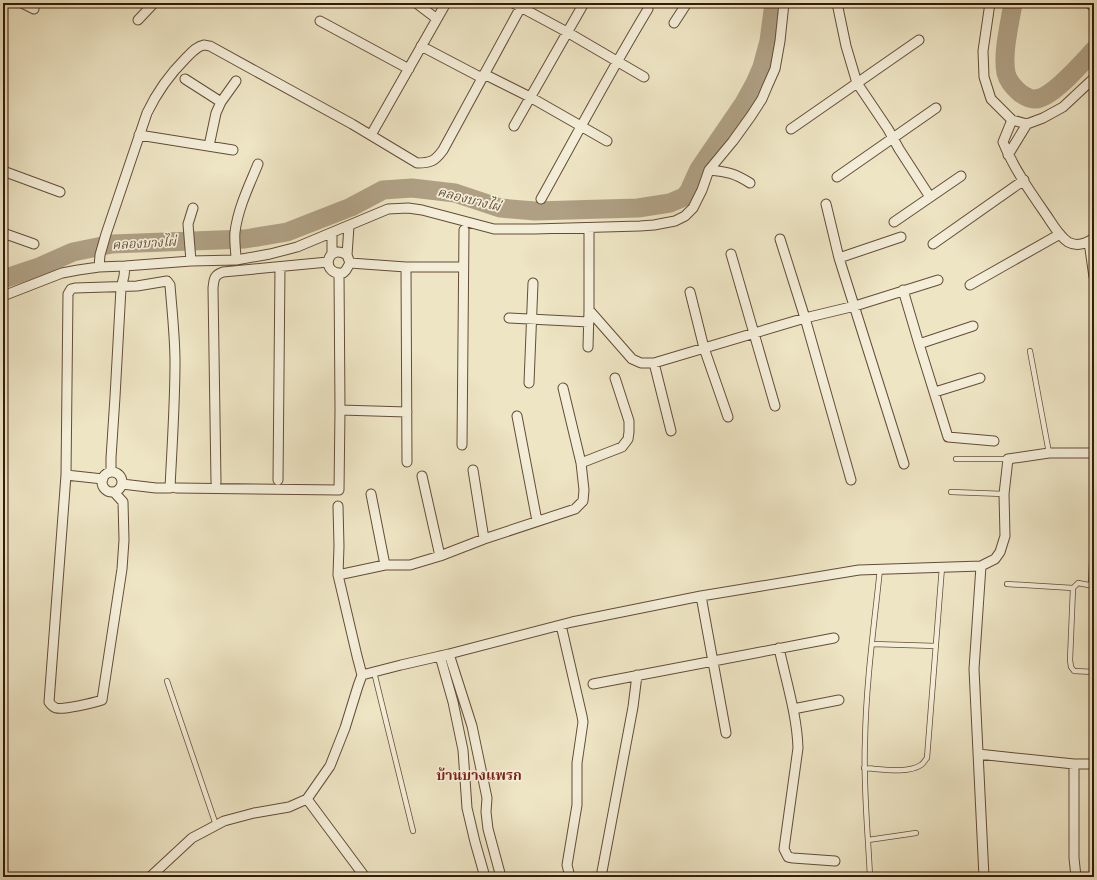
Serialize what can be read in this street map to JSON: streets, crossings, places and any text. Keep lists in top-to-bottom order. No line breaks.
{"districts":["บ้านบางแพรก"],"water":["คลองบางไผ่"]}
